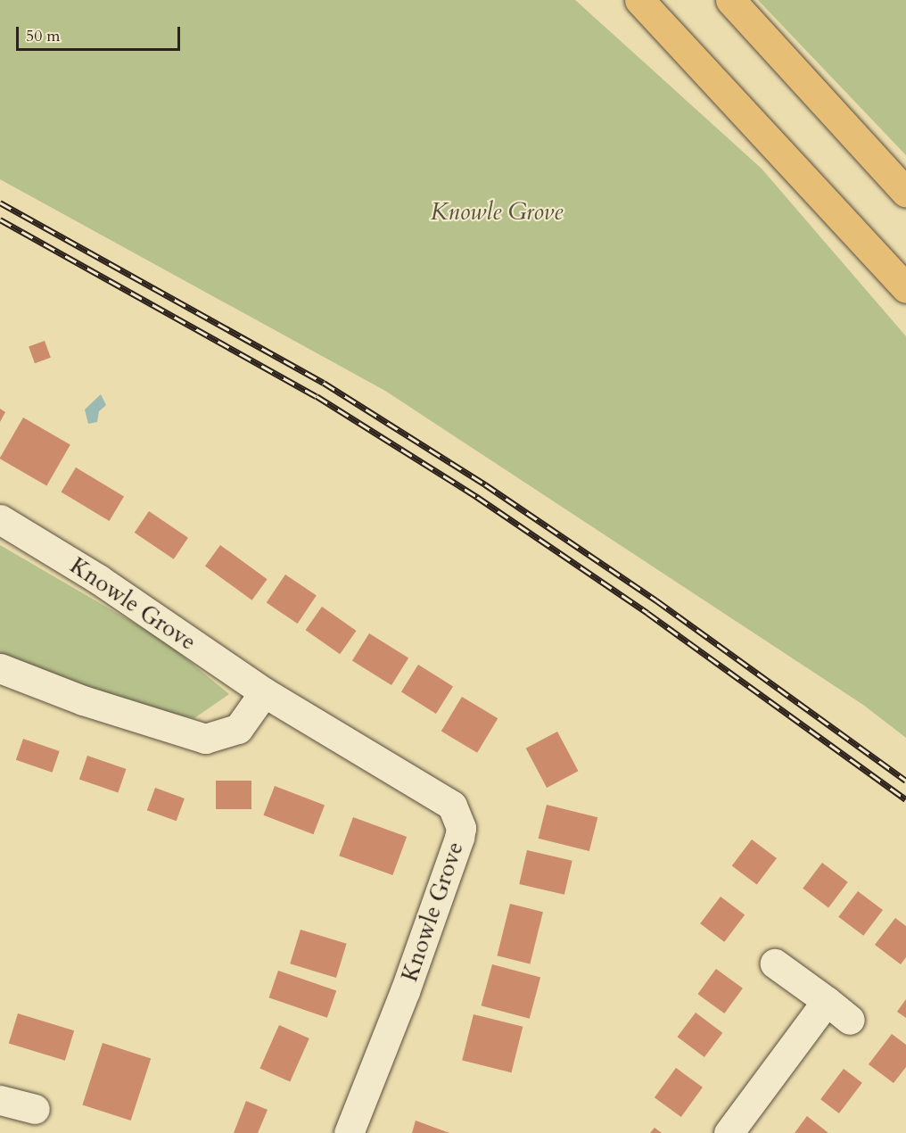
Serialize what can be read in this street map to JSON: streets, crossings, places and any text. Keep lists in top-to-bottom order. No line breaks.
{"streets":{"street":["Knowle Grove"]},"parks":["Knowle Grove"],"scale_bar":"50 m"}
